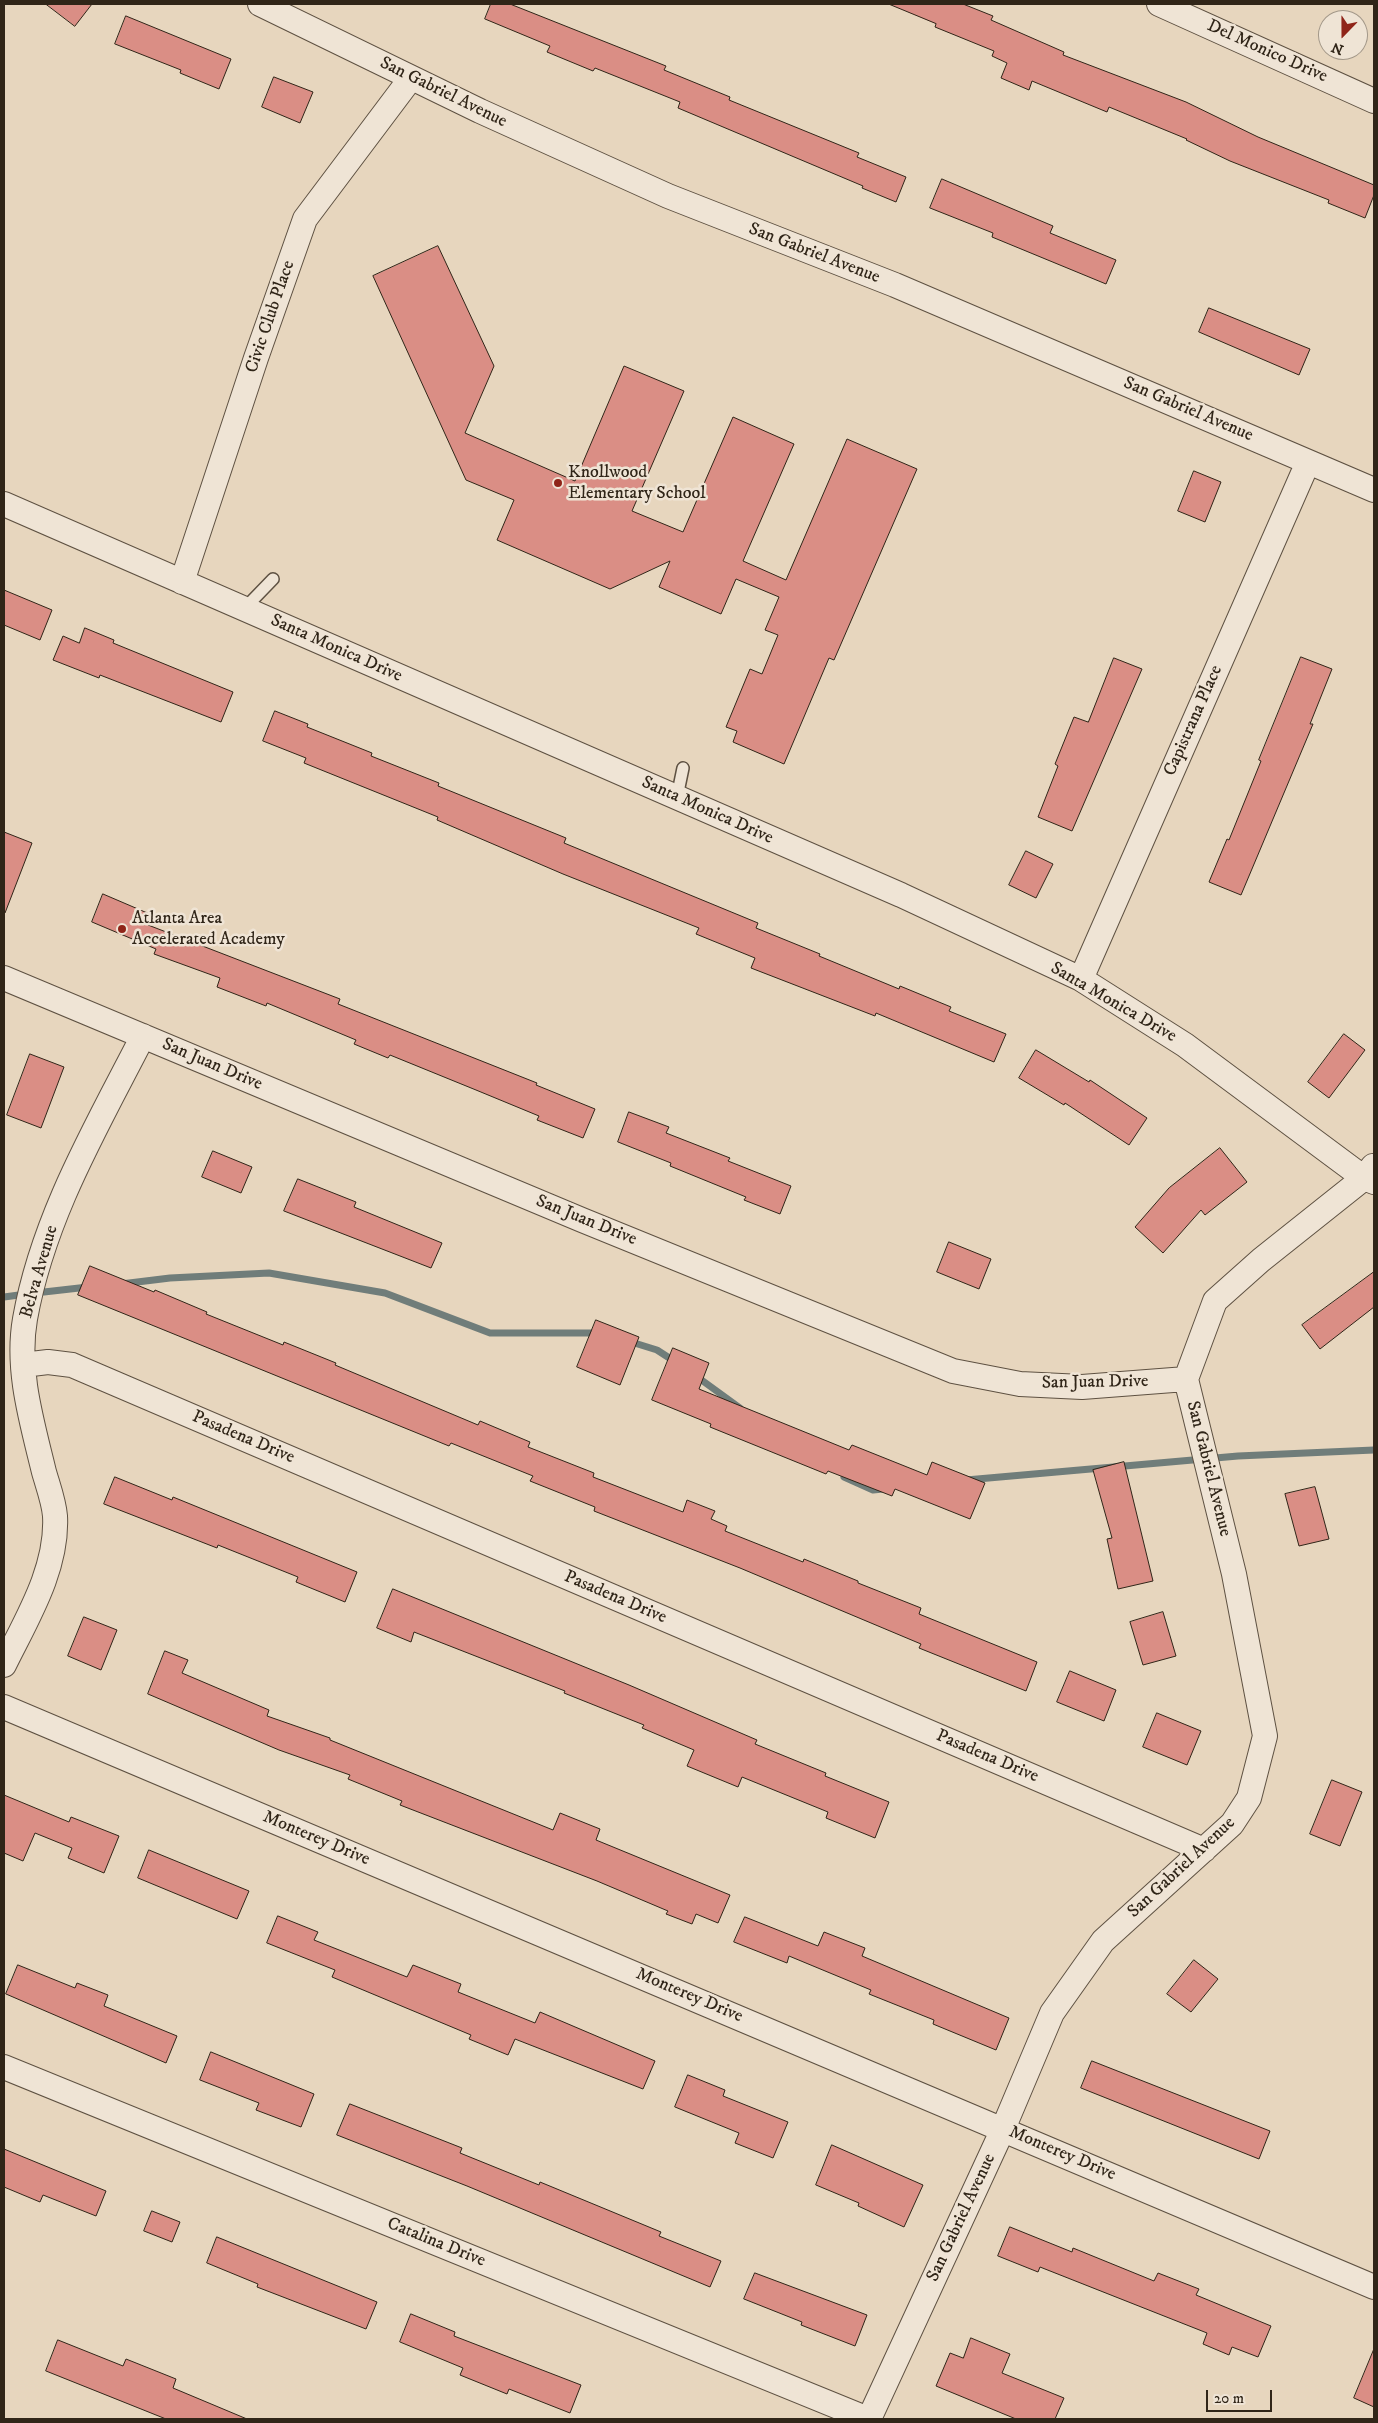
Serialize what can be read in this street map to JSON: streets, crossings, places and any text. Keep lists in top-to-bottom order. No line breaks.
{"streets":{"street":["Del Monico Drive","San Gabriel Avenue","Civic Club Place","Santa Monica Drive","Capistrana Place","San Juan Drive","Belva Avenue","Pasadena Drive","Monterey Drive","Catalina Drive"]},"crossings":[["San Gabriel Avenue","Civic Club Place"],["San Gabriel Avenue","Santa Monica Drive"],["San Gabriel Avenue","Capistrana Place"],["San Gabriel Avenue","San Juan Drive"],["San Gabriel Avenue","Pasadena Drive"],["San Gabriel Avenue","Monterey Drive"],["San Gabriel Avenue","Catalina Drive"],["Civic Club Place","Santa Monica Drive"],["Santa Monica Drive","Capistrana Place"],["San Juan Drive","Belva Avenue"],["Belva Avenue","Pasadena Drive"]],"places":["Knollwood Elementary School","Atlanta Area Accelerated Academy"],"scale_bar":"20 m","north":"bottom"}
